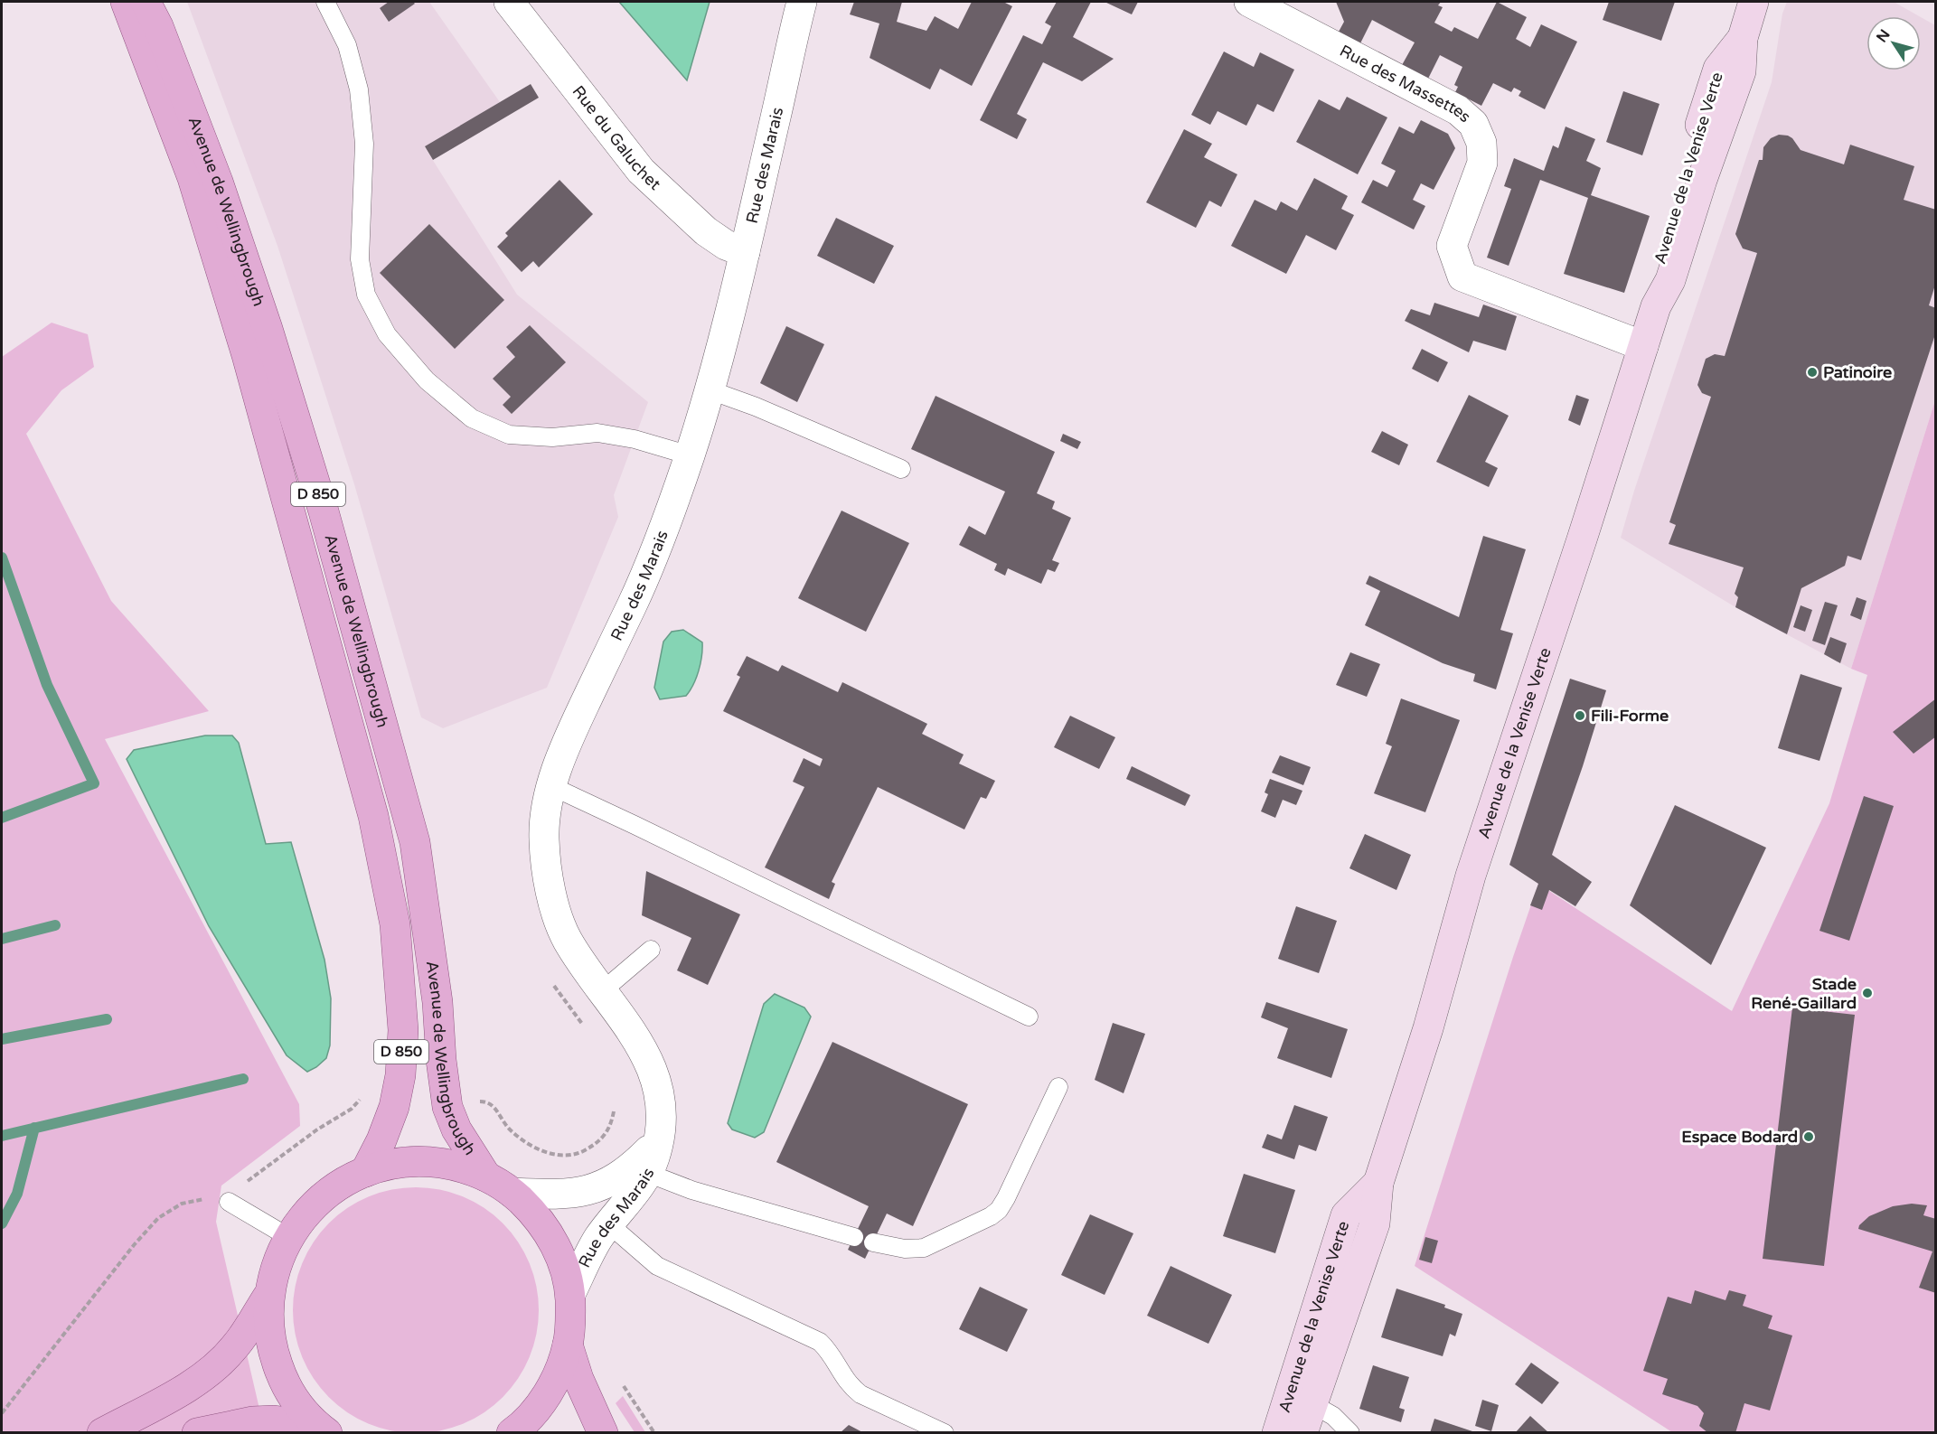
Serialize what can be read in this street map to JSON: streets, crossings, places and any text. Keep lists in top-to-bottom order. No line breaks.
{"streets":{"main road":["Avenue de la Venise Verte","Avenue de Wellingbrough","D 850"],"street":["Rue des Massettes","Rue du Galuchet","Rue des Marais"]},"crossings":[["Rue des Massettes","Avenue de la Venise Verte"],["Rue du Galuchet","Rue des Marais"]],"places":["Patinoire","Fili-Forme","Stade René-Gaillard","Espace Bodard"],"north":"top left"}
